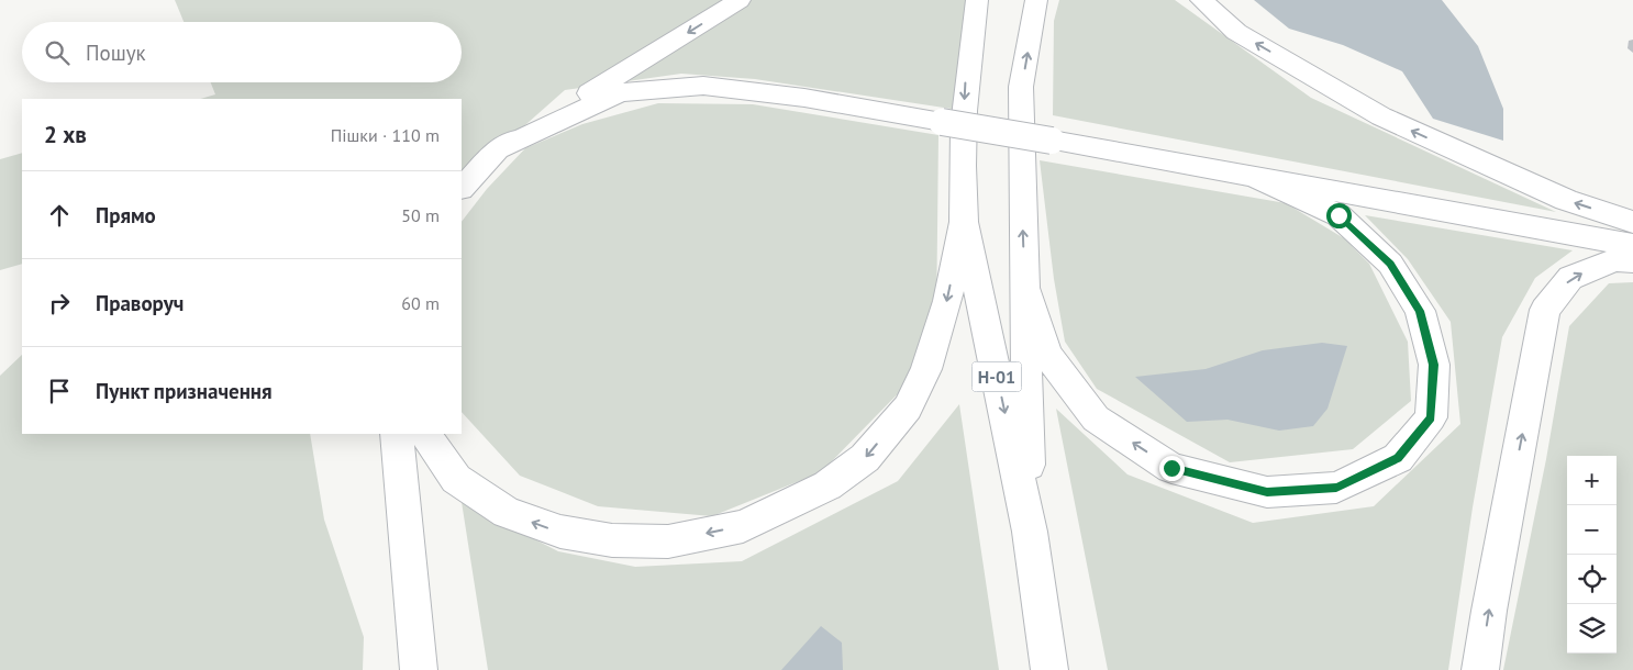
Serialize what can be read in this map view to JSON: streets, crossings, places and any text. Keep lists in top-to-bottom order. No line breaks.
{"streets":{"main road":["Н-01"]},"page":{"search":"Пошук","heading":["2 хв","Пішки · 110 m"],"list":[["Прямо","50 m"],["Праворуч","60 m"],"Пункт призначення"],"map_buttons":["+","−"]}}
